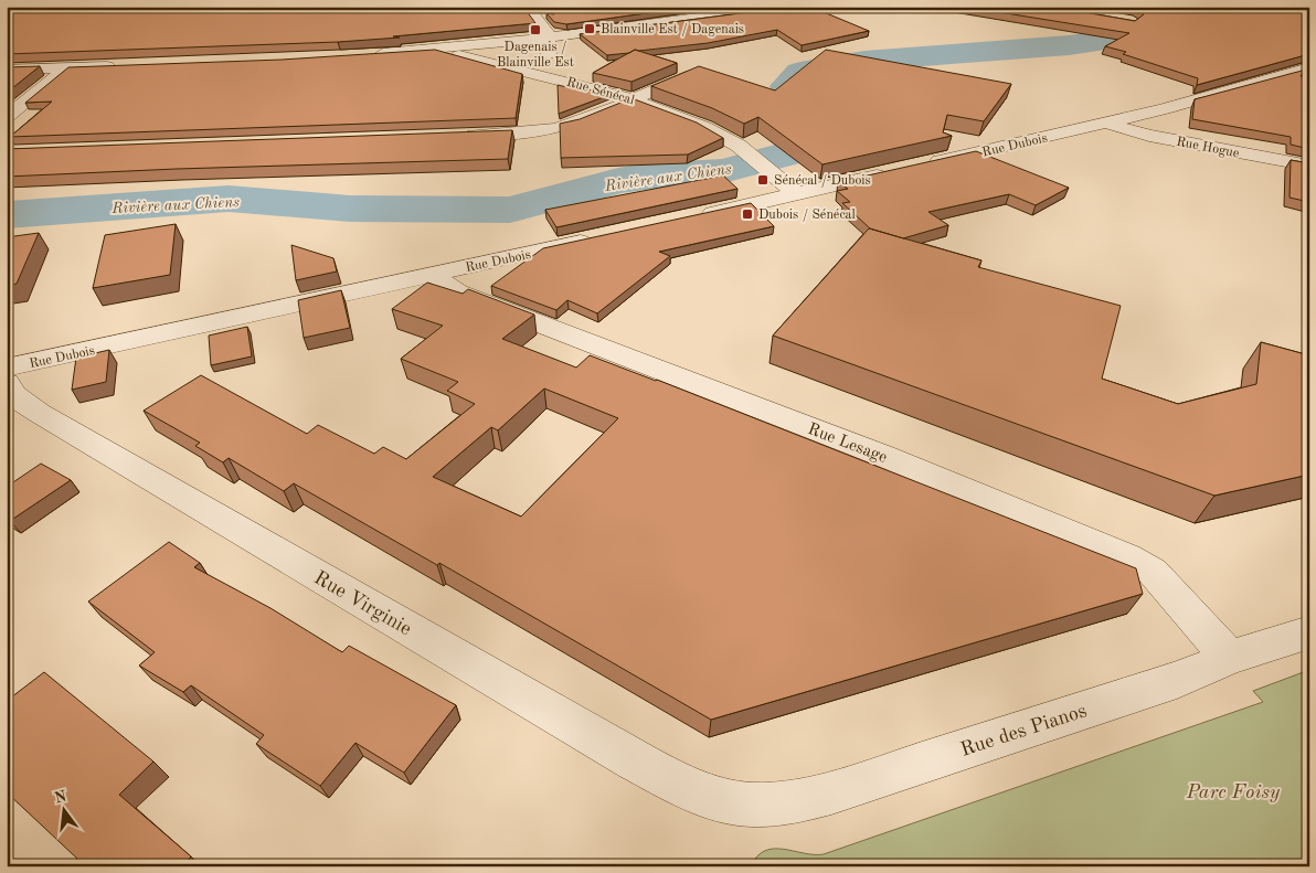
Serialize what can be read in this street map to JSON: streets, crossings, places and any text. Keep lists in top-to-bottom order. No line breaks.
{"streets":{"street":["Rue Sénécal","Rue Dubois","Rue Hogue","Rue Lesage","Rue Virginie","Rue des Pianos"]},"crossings":[["Rue Dubois","Rue Hogue"],["Rue Dubois","Rue Lesage"],["Rue Lesage","Rue des Pianos"],["Rue Virginie","Rue des Pianos"]],"water":["Rivière aux Chiens"],"parks":["Parc Foisy"],"places":{"transit":["Blainville Est / Dagenais","Dagenais / Blainville Est","Sénécal / Dubois","Dubois / Sénécal"]},"north":"top"}
